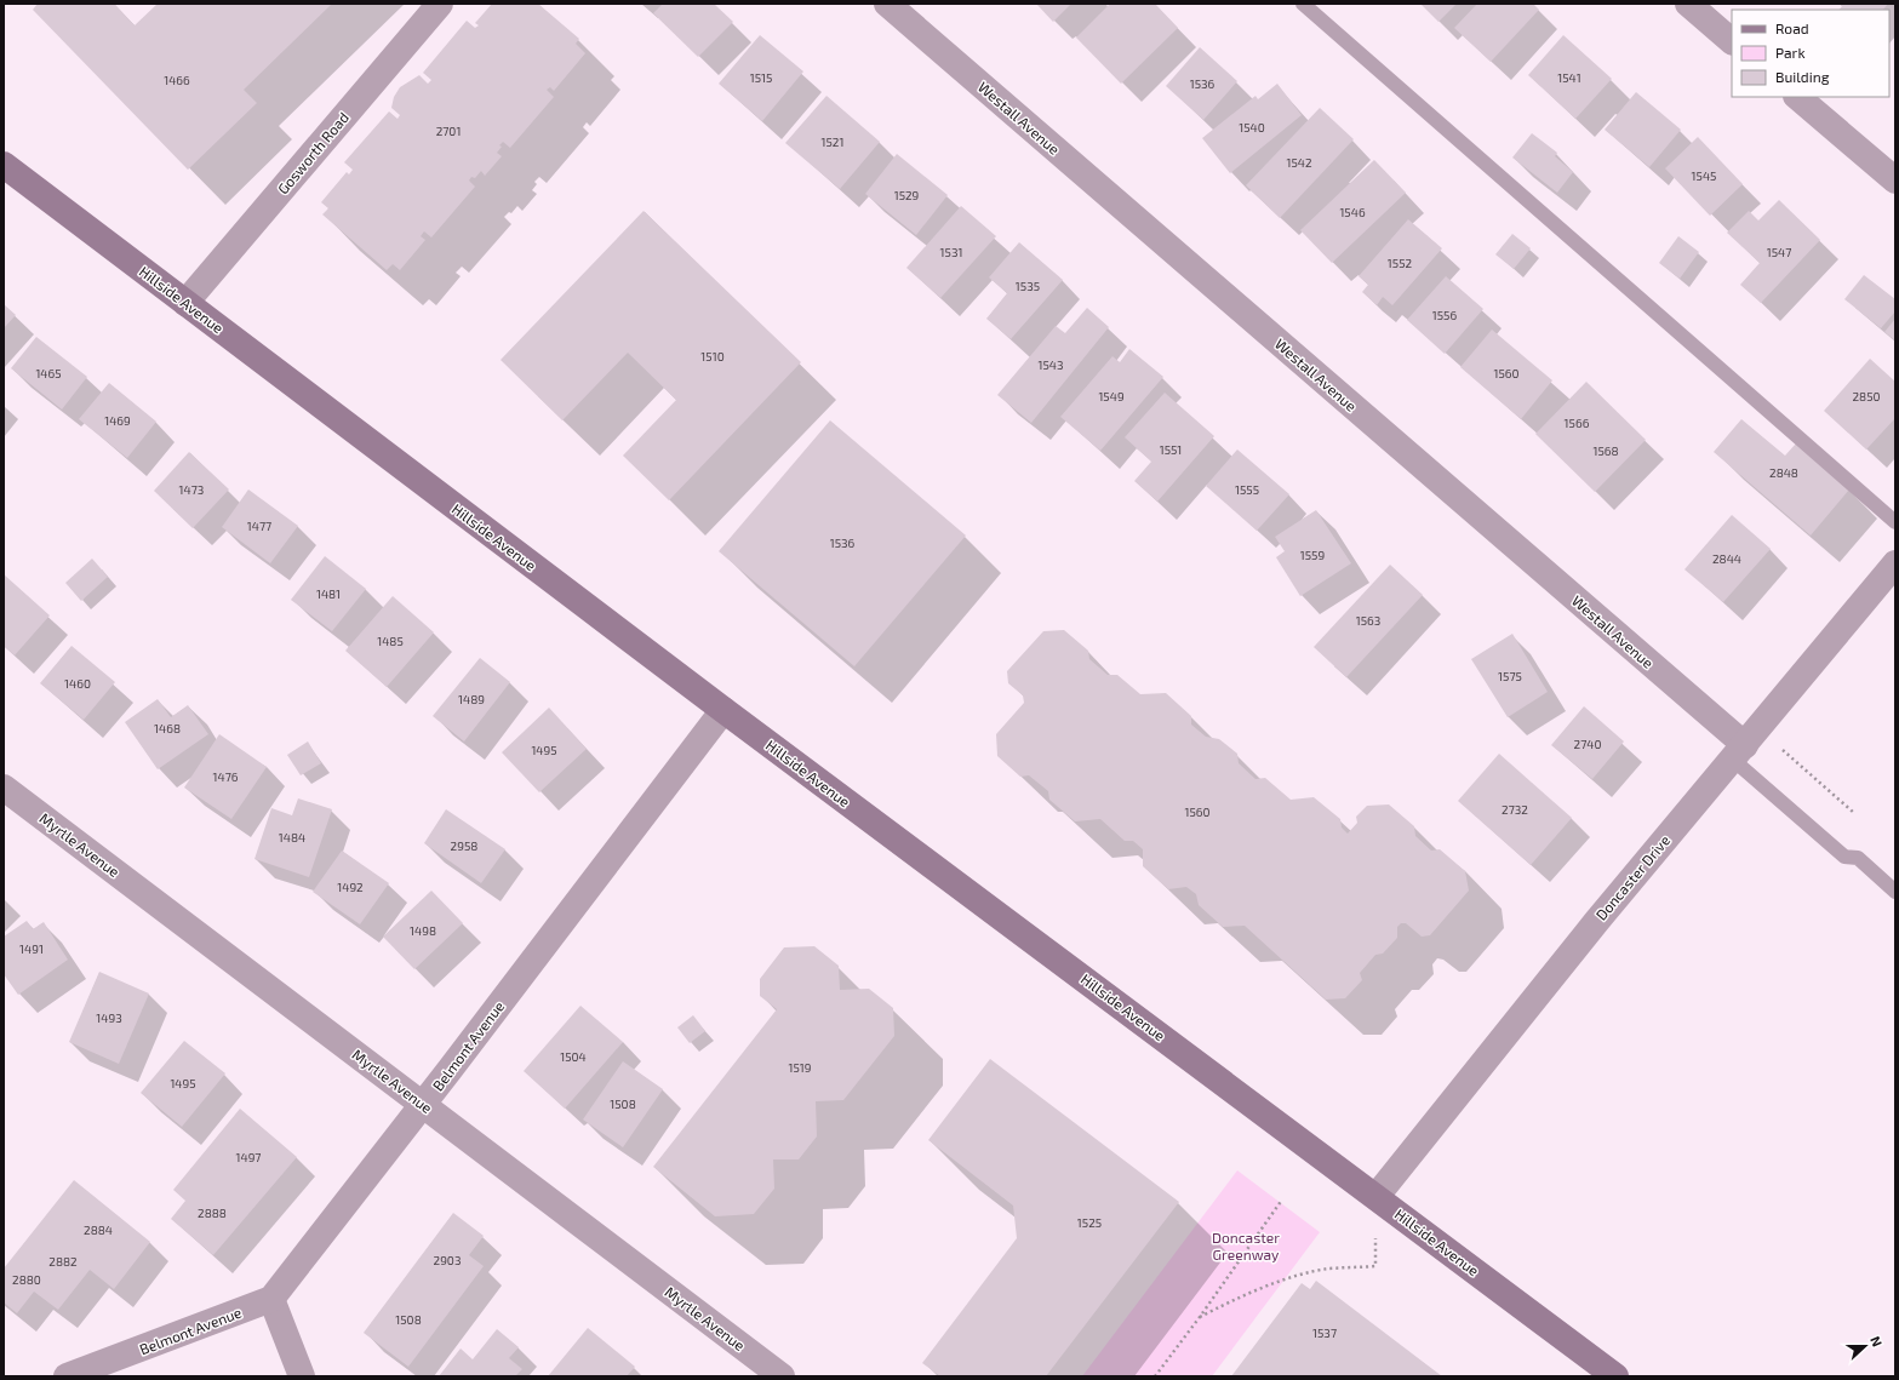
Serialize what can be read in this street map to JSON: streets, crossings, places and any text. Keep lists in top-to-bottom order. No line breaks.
{"streets":{"main road":["Hillside Avenue"],"street":["Westall Avenue","Gosworth Road","Myrtle Avenue","Doncaster Drive","Belmont Avenue"]},"crossings":[["Westall Avenue","Doncaster Drive"],["Gosworth Road","Hillside Avenue"],["Hillside Avenue","Doncaster Drive"],["Hillside Avenue","Belmont Avenue"],["Myrtle Avenue","Belmont Avenue"]],"parks":["Doncaster Greenway"],"house_numbers":["1515","1541","1466","1536","1540","2701","1521","1542","1545","1529","1546","1531","1547","1552","1535","1556","1510","1543","1465","1560","1549","2850","1469","1566","1551","1568","2848","1473","1555","1477","1536","1559","2844","1481","1563","1485","1575","1460","1489","1468","2740","1495","1476","2732","1560","1484","2958","1492","1498","1491","1493","1504","1519","1495","1508","1497","2888","1525","2884","2903","2882","2880","1508","1537"],"legend":["Road","Park","Building"],"north":"right"}
